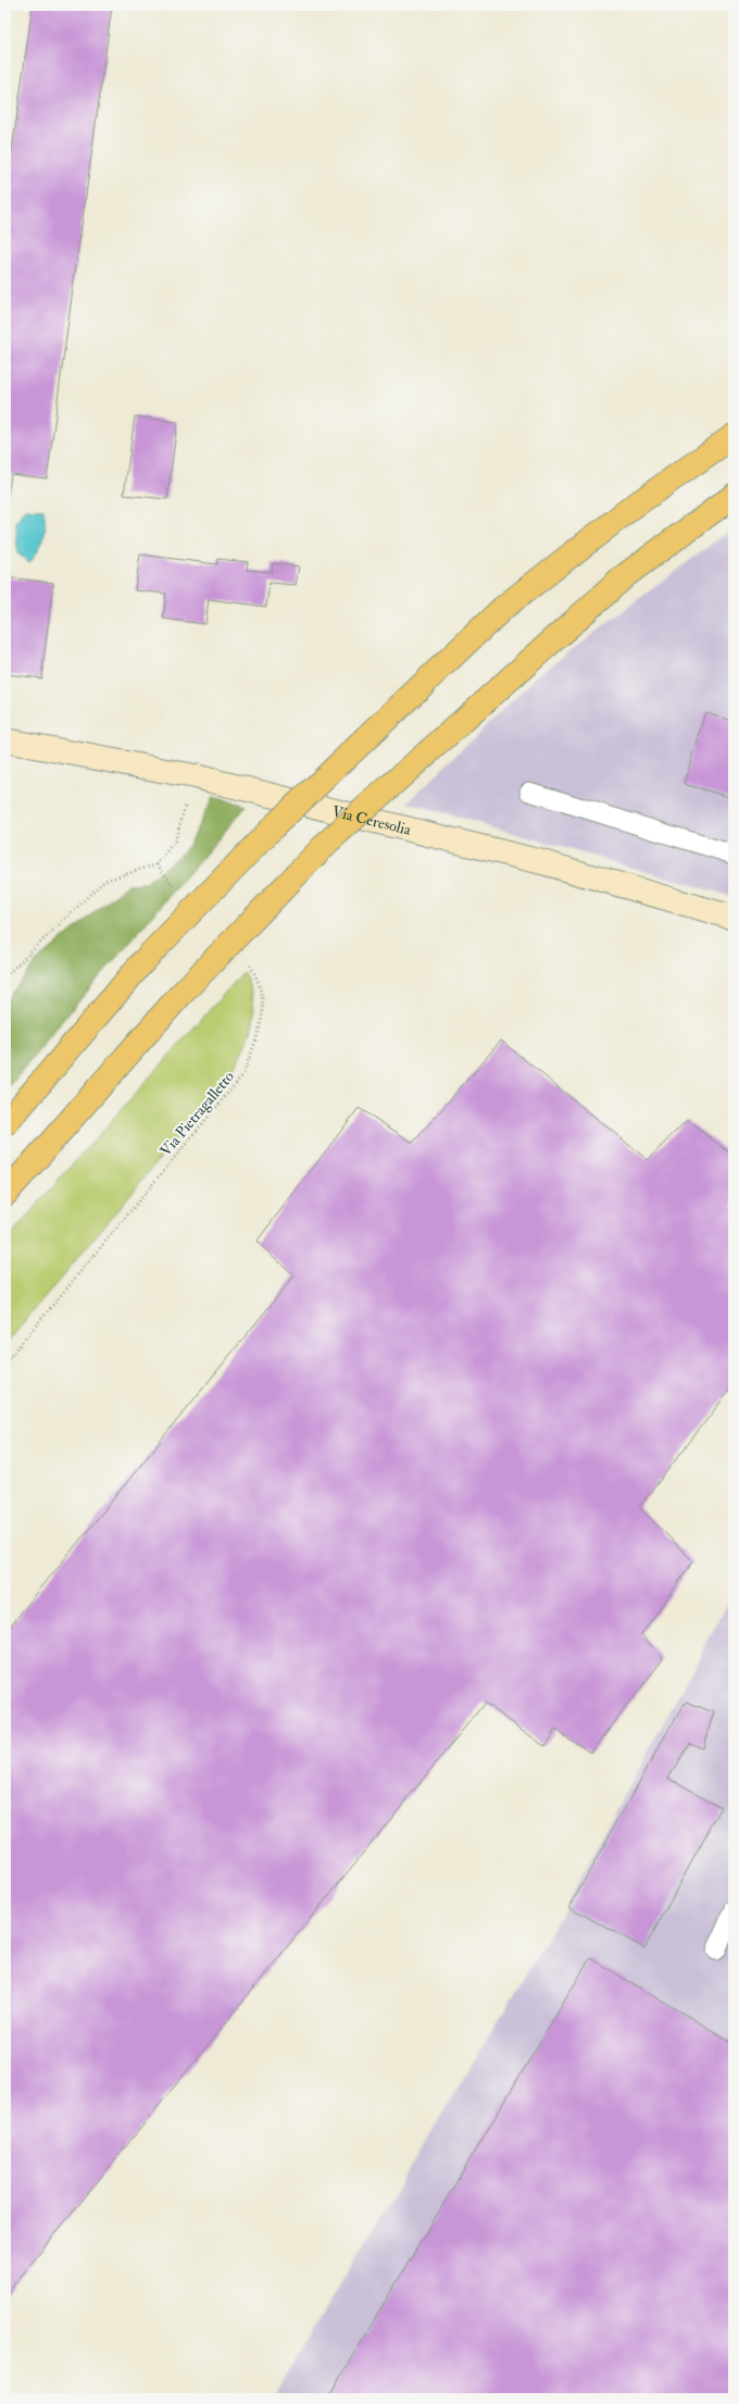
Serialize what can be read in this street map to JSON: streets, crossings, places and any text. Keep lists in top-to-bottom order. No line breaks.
{"streets":{"main road":["Via Ceresolia"],"path":["Via Pietragalletto"]}}
